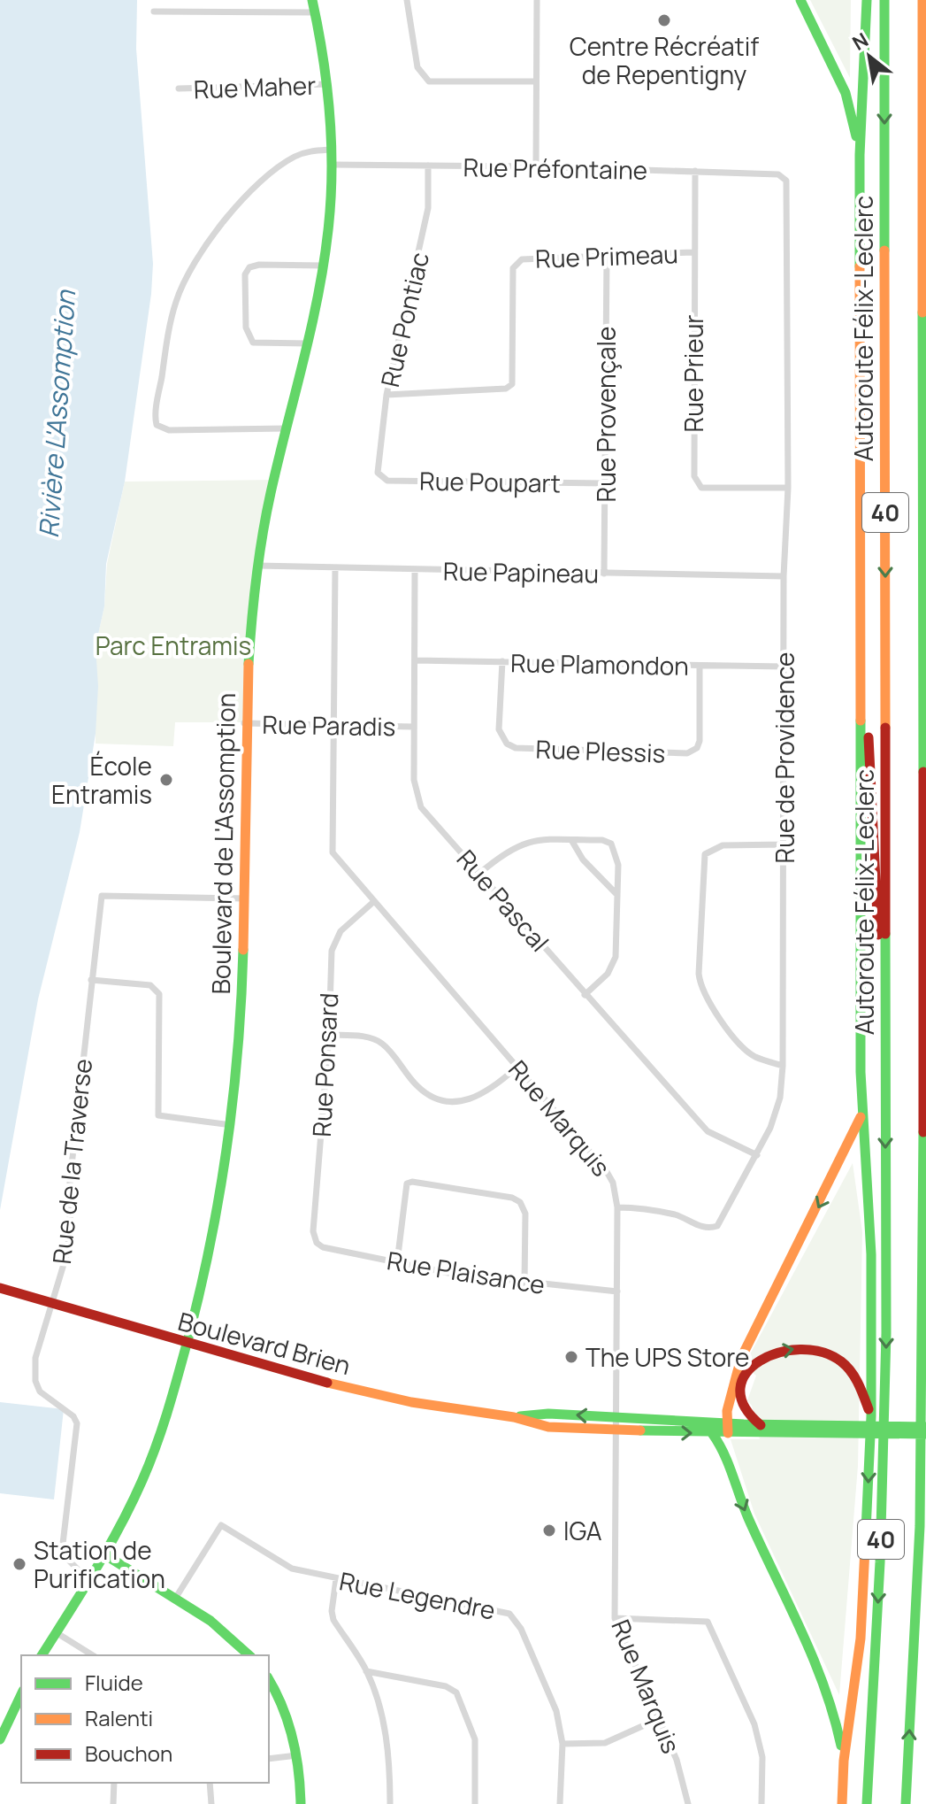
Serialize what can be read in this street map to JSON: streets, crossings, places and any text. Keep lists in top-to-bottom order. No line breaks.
{"streets":{"main road":["Autoroute Félix-Leclerc","40","Boulevard de L'Assomption","Boulevard Brien"],"street":["Rue Maher","Rue Préfontaine","Rue Primeau","Rue Pontiac","Rue Prieur","Rue Provençale","Rue Poupart","Rue Papineau","Rue Plamondon","Rue Paradis","Rue Plessis","Rue de Providence","Rue Pascal","Rue Ponsard","Rue Marquis","Rue de la Traverse","Rue Plaisance","Rue Legendre"]},"crossings":[["Rue Maher","Boulevard de L'Assomption"],["Rue Préfontaine","Rue Pontiac"],["Rue Préfontaine","Rue Prieur"],["Rue Préfontaine","Rue de Providence"],["Rue Préfontaine","Boulevard de L'Assomption"],["Rue Primeau","Rue Pontiac"],["Rue Primeau","Rue Prieur"],["Rue Primeau","Rue Provençale"],["Rue Pontiac","Rue Poupart"],["Rue Prieur","Rue de Providence"],["Rue Provençale","Rue Poupart"],["Rue Provençale","Rue Papineau"],["Rue Papineau","Rue de Providence"],["Rue Papineau","Boulevard de L'Assomption"],["Rue Papineau","Rue Pascal"],["Rue Papineau","Rue Marquis"],["Rue Plamondon","Rue Plessis"],["Rue Plamondon","Rue de Providence"],["Rue Plamondon","Rue Pascal"],["Rue Paradis","Boulevard de L'Assomption"],["Rue Paradis","Rue Pascal"],["Rue Paradis","Rue Marquis"],["Rue de Providence","Rue Pascal"],["Rue de Providence","Rue Marquis"],["Boulevard de L'Assomption","Rue de la Traverse"],["Boulevard de L'Assomption","Boulevard Brien"],["Rue Ponsard","Rue Marquis"],["Rue Ponsard","Rue Plaisance"],["Rue Marquis","Rue Plaisance"],["Rue Marquis","Boulevard Brien"],["Rue de la Traverse","Boulevard Brien"]],"water":["Rivière L'Assomption"],"parks":["Parc Entramis"],"places":["Centre Récréatif de Repentigny","École Entramis","The UPS Store","IGA","Station de Purification"],"legend":["Fluide","Ralenti","Bouchon"],"north":"top left"}
